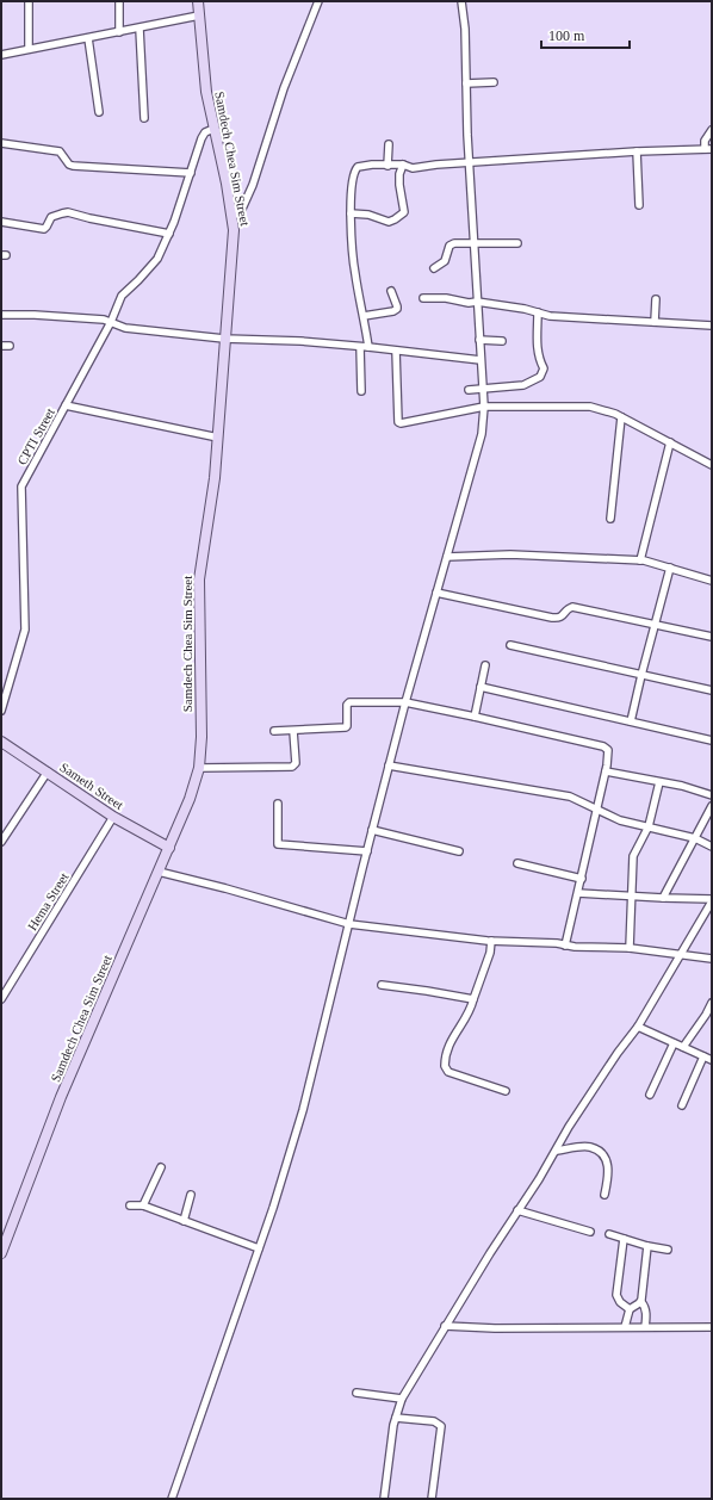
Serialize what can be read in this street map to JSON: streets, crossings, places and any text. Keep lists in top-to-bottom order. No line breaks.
{"streets":{"street":["Samdech Chea Sim Street","CPTI Street","Sameth Street","Hema Street"]},"crossings":[["Samdech Chea Sim Street","CPTI Street"],["Samdech Chea Sim Street","Sameth Street"],["Sameth Street","Hema Street"]],"scale_bar":"100 m"}
